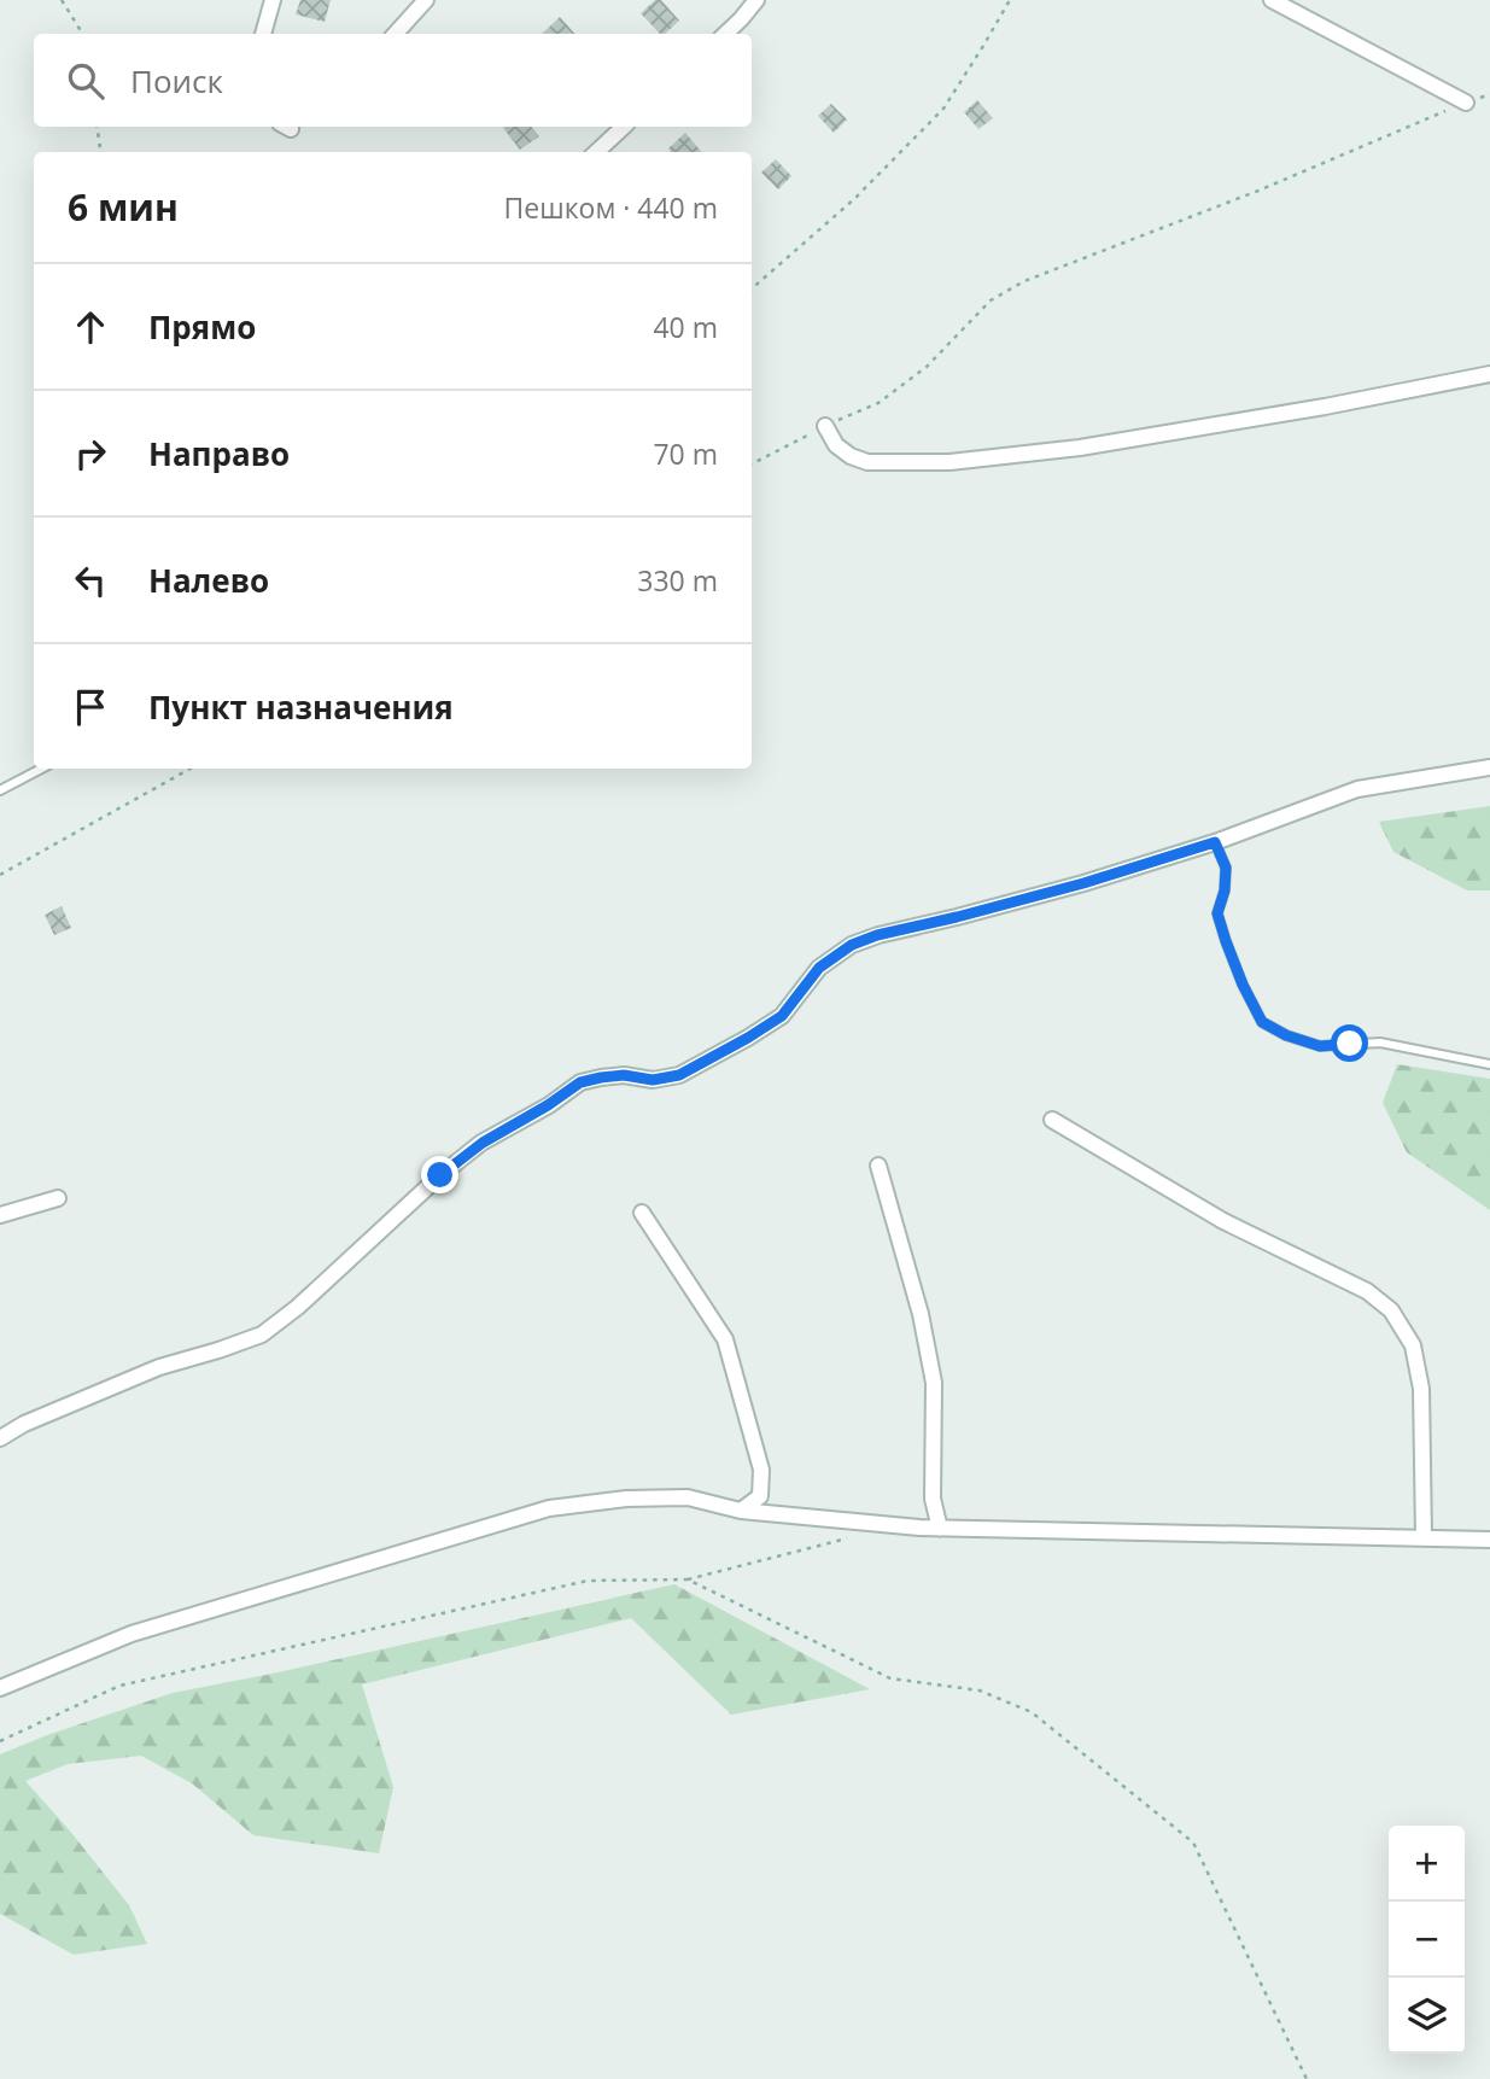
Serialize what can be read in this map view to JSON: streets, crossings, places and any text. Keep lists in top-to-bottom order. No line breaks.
{"page":{"search":"Поиск","heading":["6 мин","Пешком · 440 m"],"list":[["Прямо","40 m"],["Направо","70 m"],["Налево","330 m"],"Пункт назначения"],"map_buttons":["+","−"]}}
